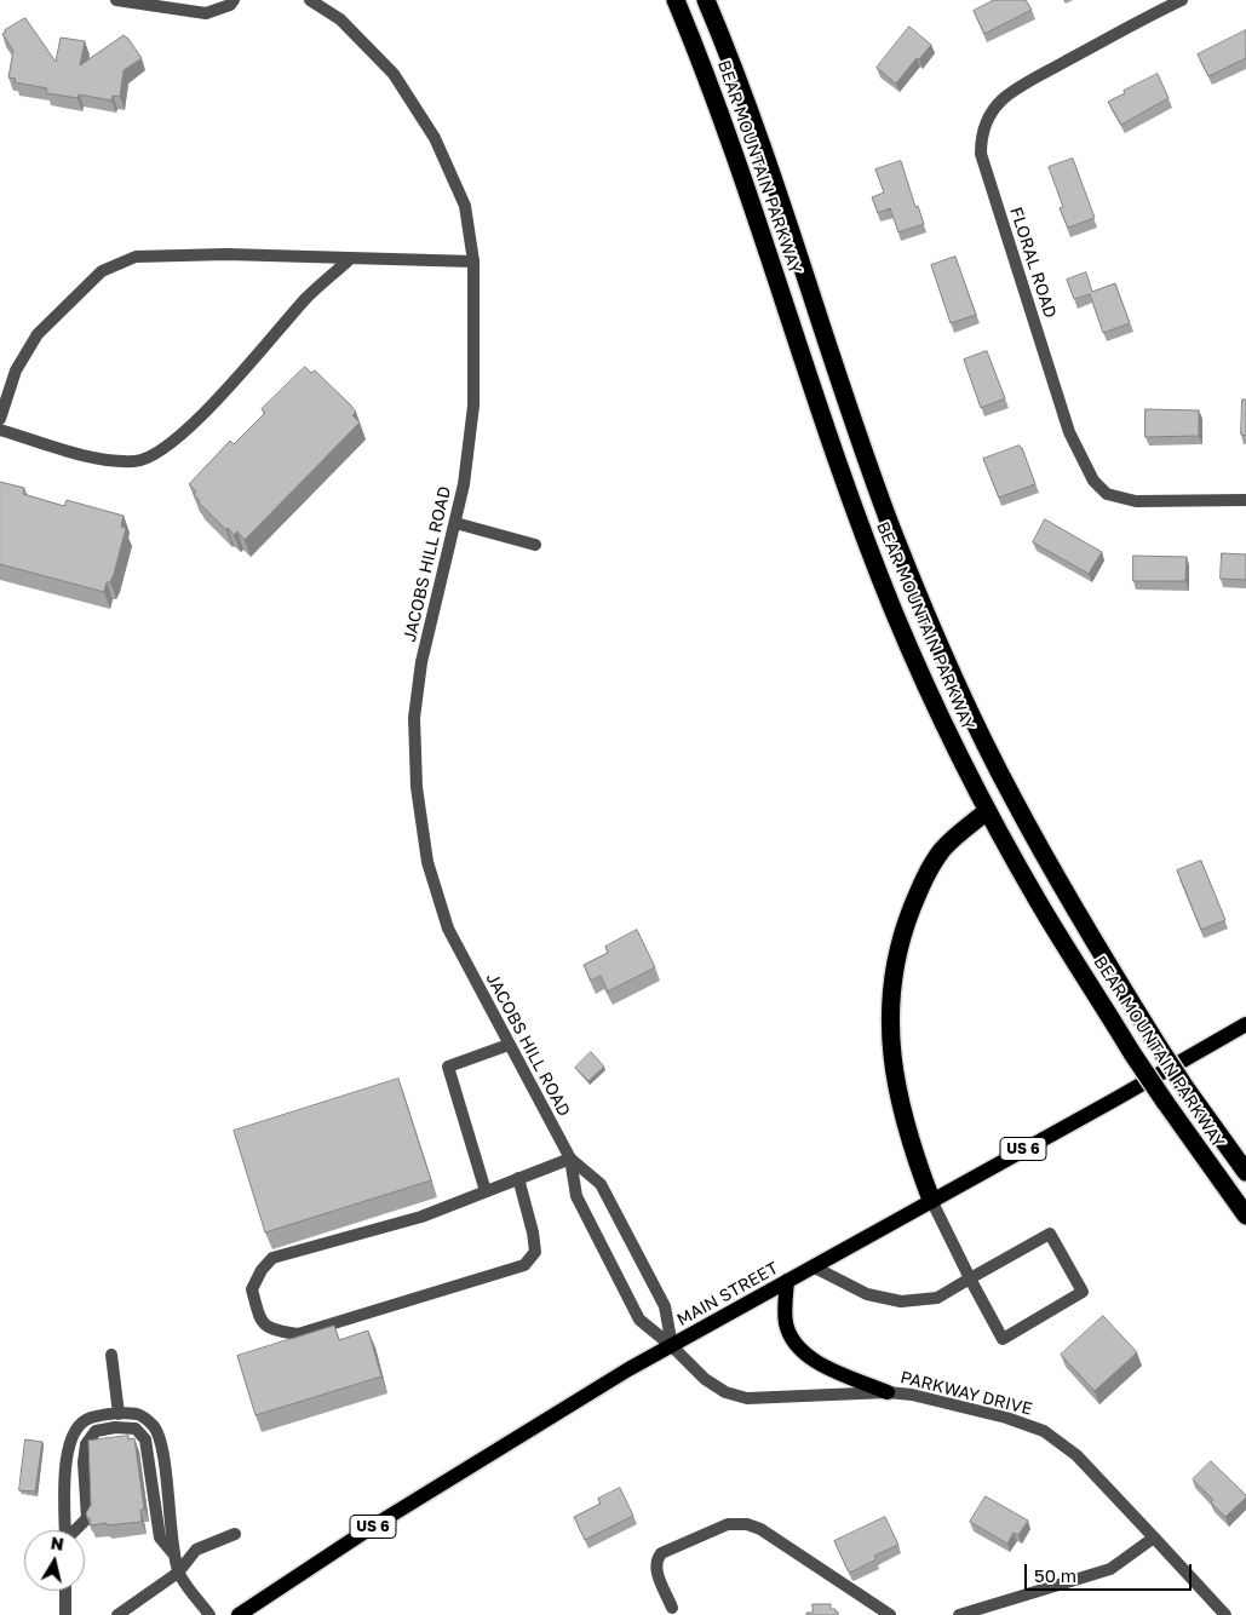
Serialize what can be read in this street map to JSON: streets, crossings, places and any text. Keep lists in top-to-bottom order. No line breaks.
{"streets":{"highway":["BEAR MOUNTAIN PARKWAY"],"main road":["US 6","MAIN STREET"],"street":["FLORAL ROAD","JACOBS HILL ROAD","PARKWAY DRIVE"]},"crossings":[["JACOBS HILL ROAD","MAIN STREET"],["JACOBS HILL ROAD","PARKWAY DRIVE"],["MAIN STREET","PARKWAY DRIVE"]],"scale_bar":"50 m","north":"top"}
